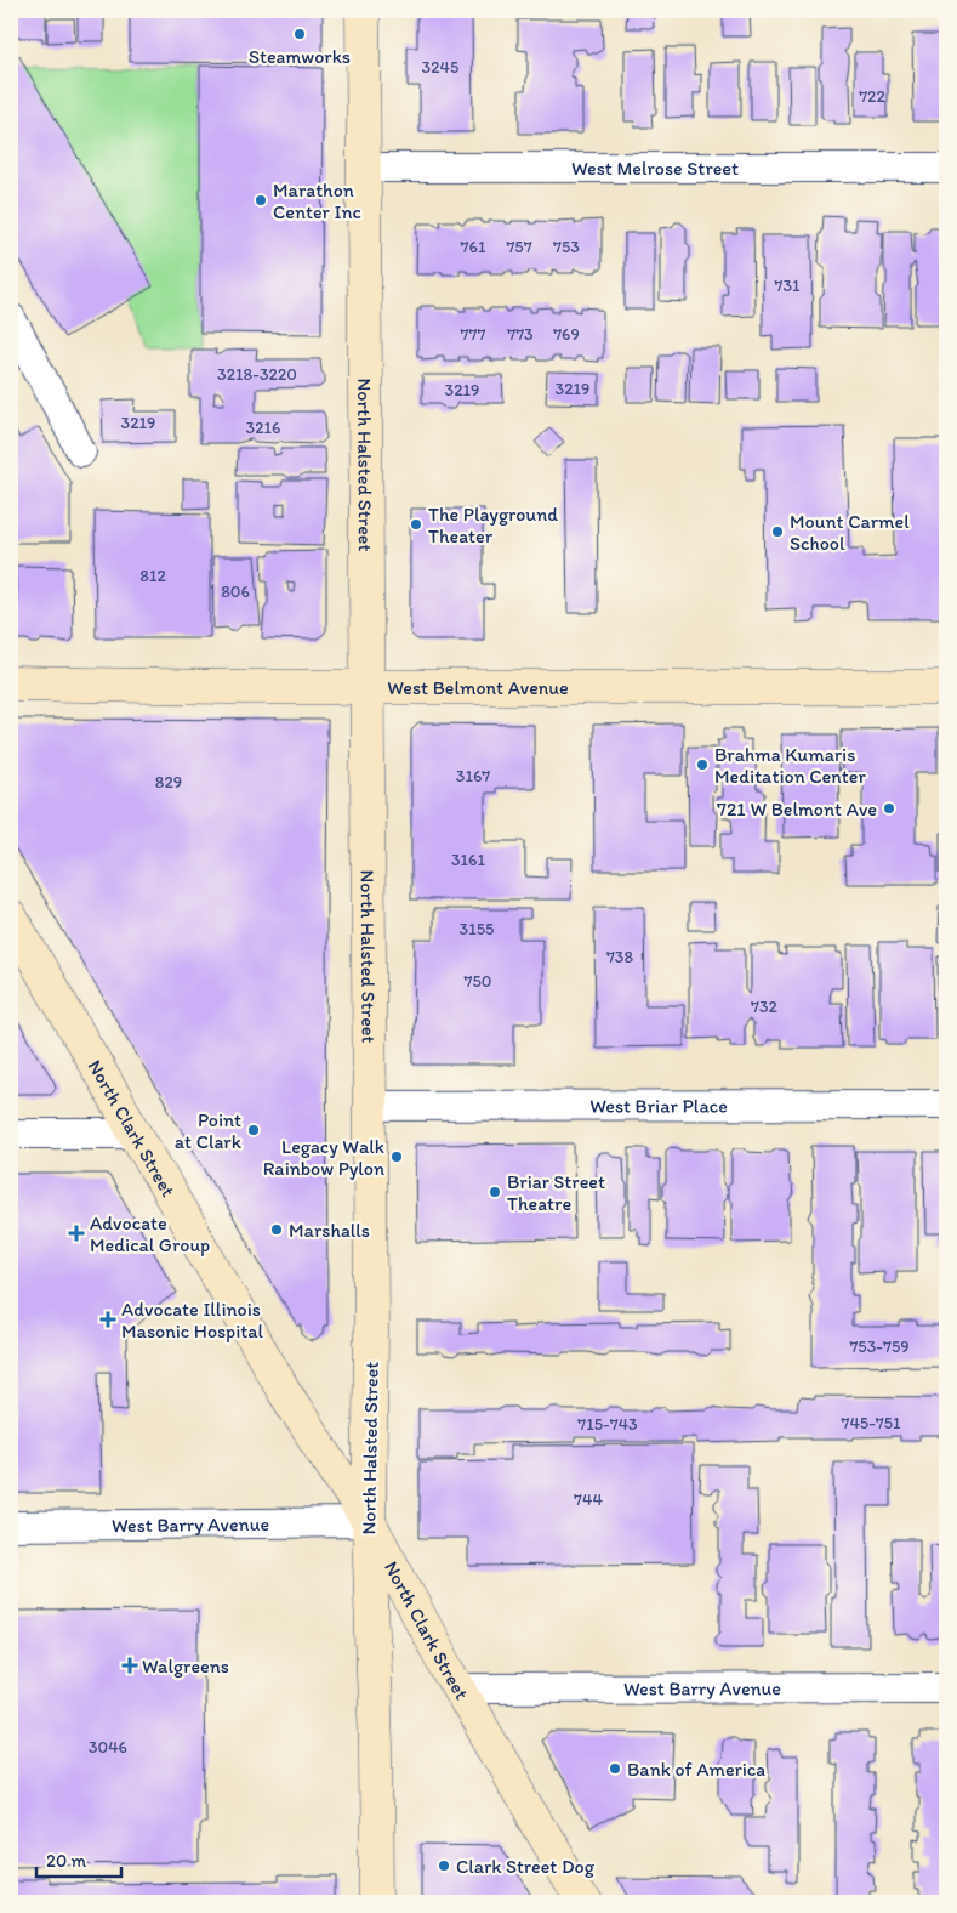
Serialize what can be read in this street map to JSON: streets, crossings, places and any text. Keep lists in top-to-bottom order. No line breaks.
{"streets":{"main road":["North Halsted Street","West Belmont Avenue","North Clark Street"],"street":["West Melrose Street","West Briar Place","West Barry Avenue"]},"crossings":[["West Melrose Street","North Halsted Street"],["North Halsted Street","West Belmont Avenue"],["North Halsted Street","West Briar Place"],["North Halsted Street","North Clark Street"],["North Halsted Street","West Barry Avenue"],["North Clark Street","West Barry Avenue"]],"places":{"other":["Steamworks","Marathon Center Inc","The Playground Theater","Mount Carmel School","Brahma Kumaris Meditation Center","721 W Belmont Ave","Point at Clark","Legacy Walk Rainbow Pylon","Briar Street Theatre","Marshalls","Bank of America","Clark Street Dog"],"health":["Advocate Medical Group","Advocate Illinois Masonic Hospital","Walgreens"]},"house_numbers":["3245","722","761","757","753","731","777","773","769","3218-3220","3219","3219","3219","3216","812","806","3167","829","3161","3155","738","750","732","753-759","745-751","715-743","744","3046"],"scale_bar":"20 m"}
